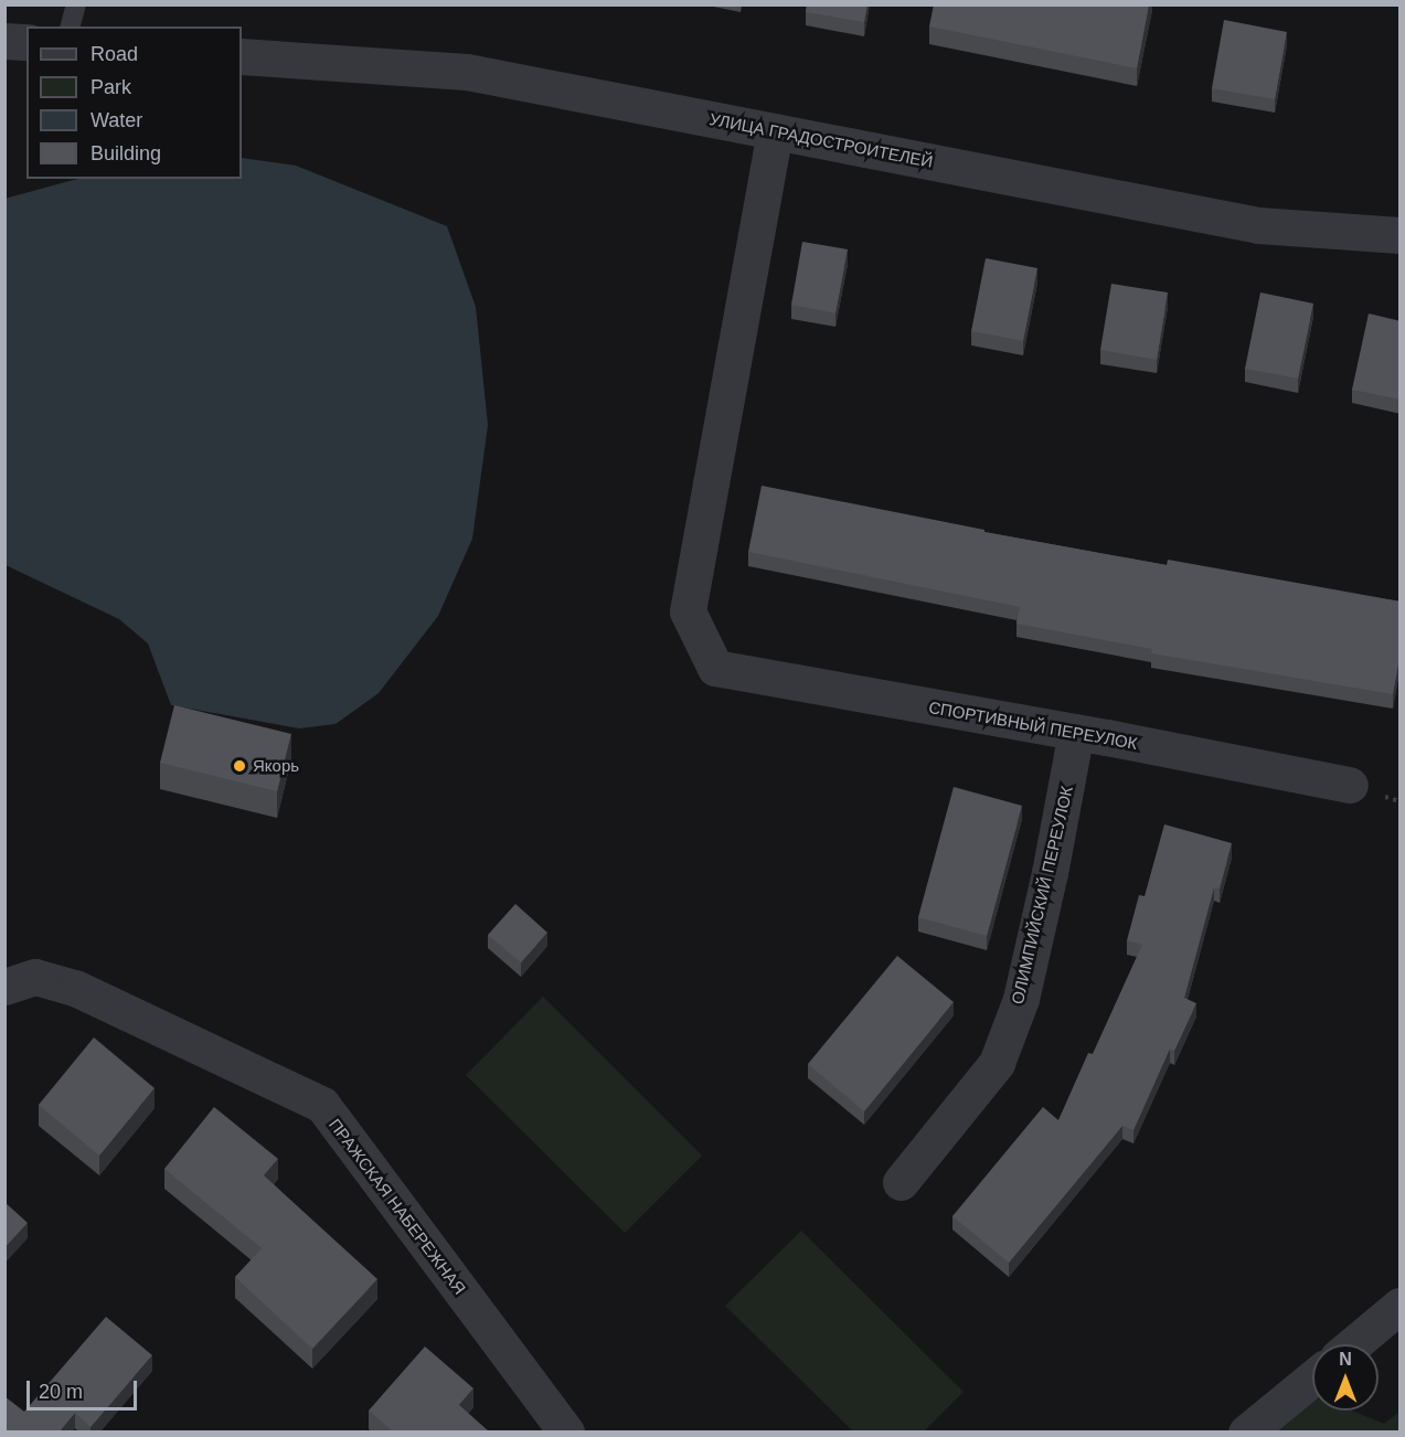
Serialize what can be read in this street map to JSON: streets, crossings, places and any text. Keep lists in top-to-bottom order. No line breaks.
{"streets":{"street":["УЛИЦА ГРАДОСТРОИТЕЛЕЙ","СПОРТИВНЫЙ ПЕРЕУЛОК","ОЛИМПИЙСКИЙ ПЕРЕУЛОК","ПРАЖСКАЯ НАБЕРЕЖНАЯ"]},"crossings":[["УЛИЦА ГРАДОСТРОИТЕЛЕЙ","СПОРТИВНЫЙ ПЕРЕУЛОК"],["СПОРТИВНЫЙ ПЕРЕУЛОК","ОЛИМПИЙСКИЙ ПЕРЕУЛОК"]],"places":["Якорь"],"legend":["Road","Park","Water","Building"],"scale_bar":"20 m","north":"top"}
